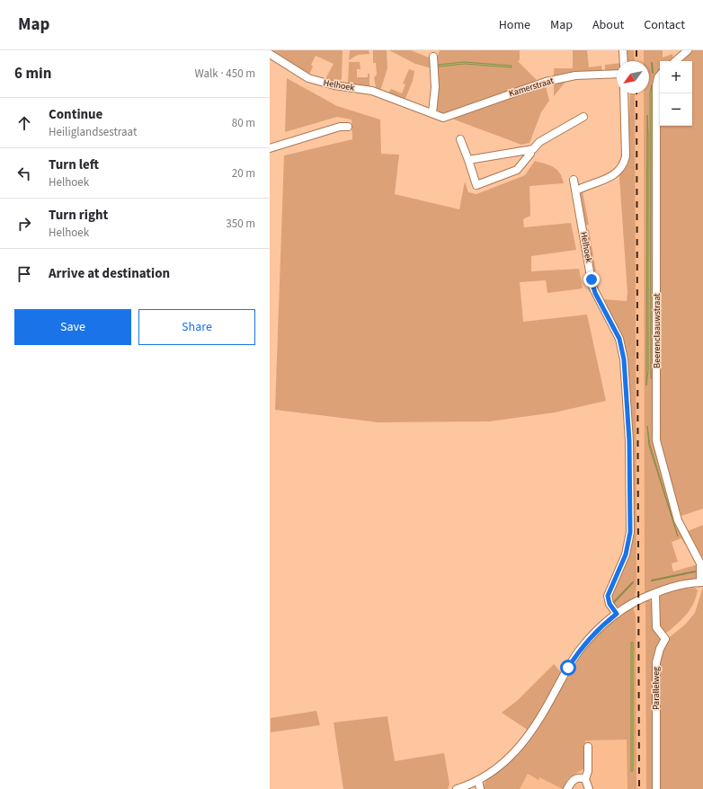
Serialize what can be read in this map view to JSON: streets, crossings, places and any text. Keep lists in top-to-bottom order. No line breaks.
{"streets":{"street":["Helhoek","Kamerstraat","Beerenclaauwstraat","Parallelweg"]},"crossings":[["Helhoek","Kamerstraat"]],"north":"bottom left","page":{"header":"Map","nav":["Home","Map","About","Contact"],"heading":["6 min","Walk · 450 m"],"map_buttons":["+","−"],"list":[["Continue","Heiliglandsestraat","80 m"],["Turn left","Helhoek","20 m"],["Turn right","Helhoek","350 m"],"Arrive at destination"],"buttons":["Save","Share"]}}
